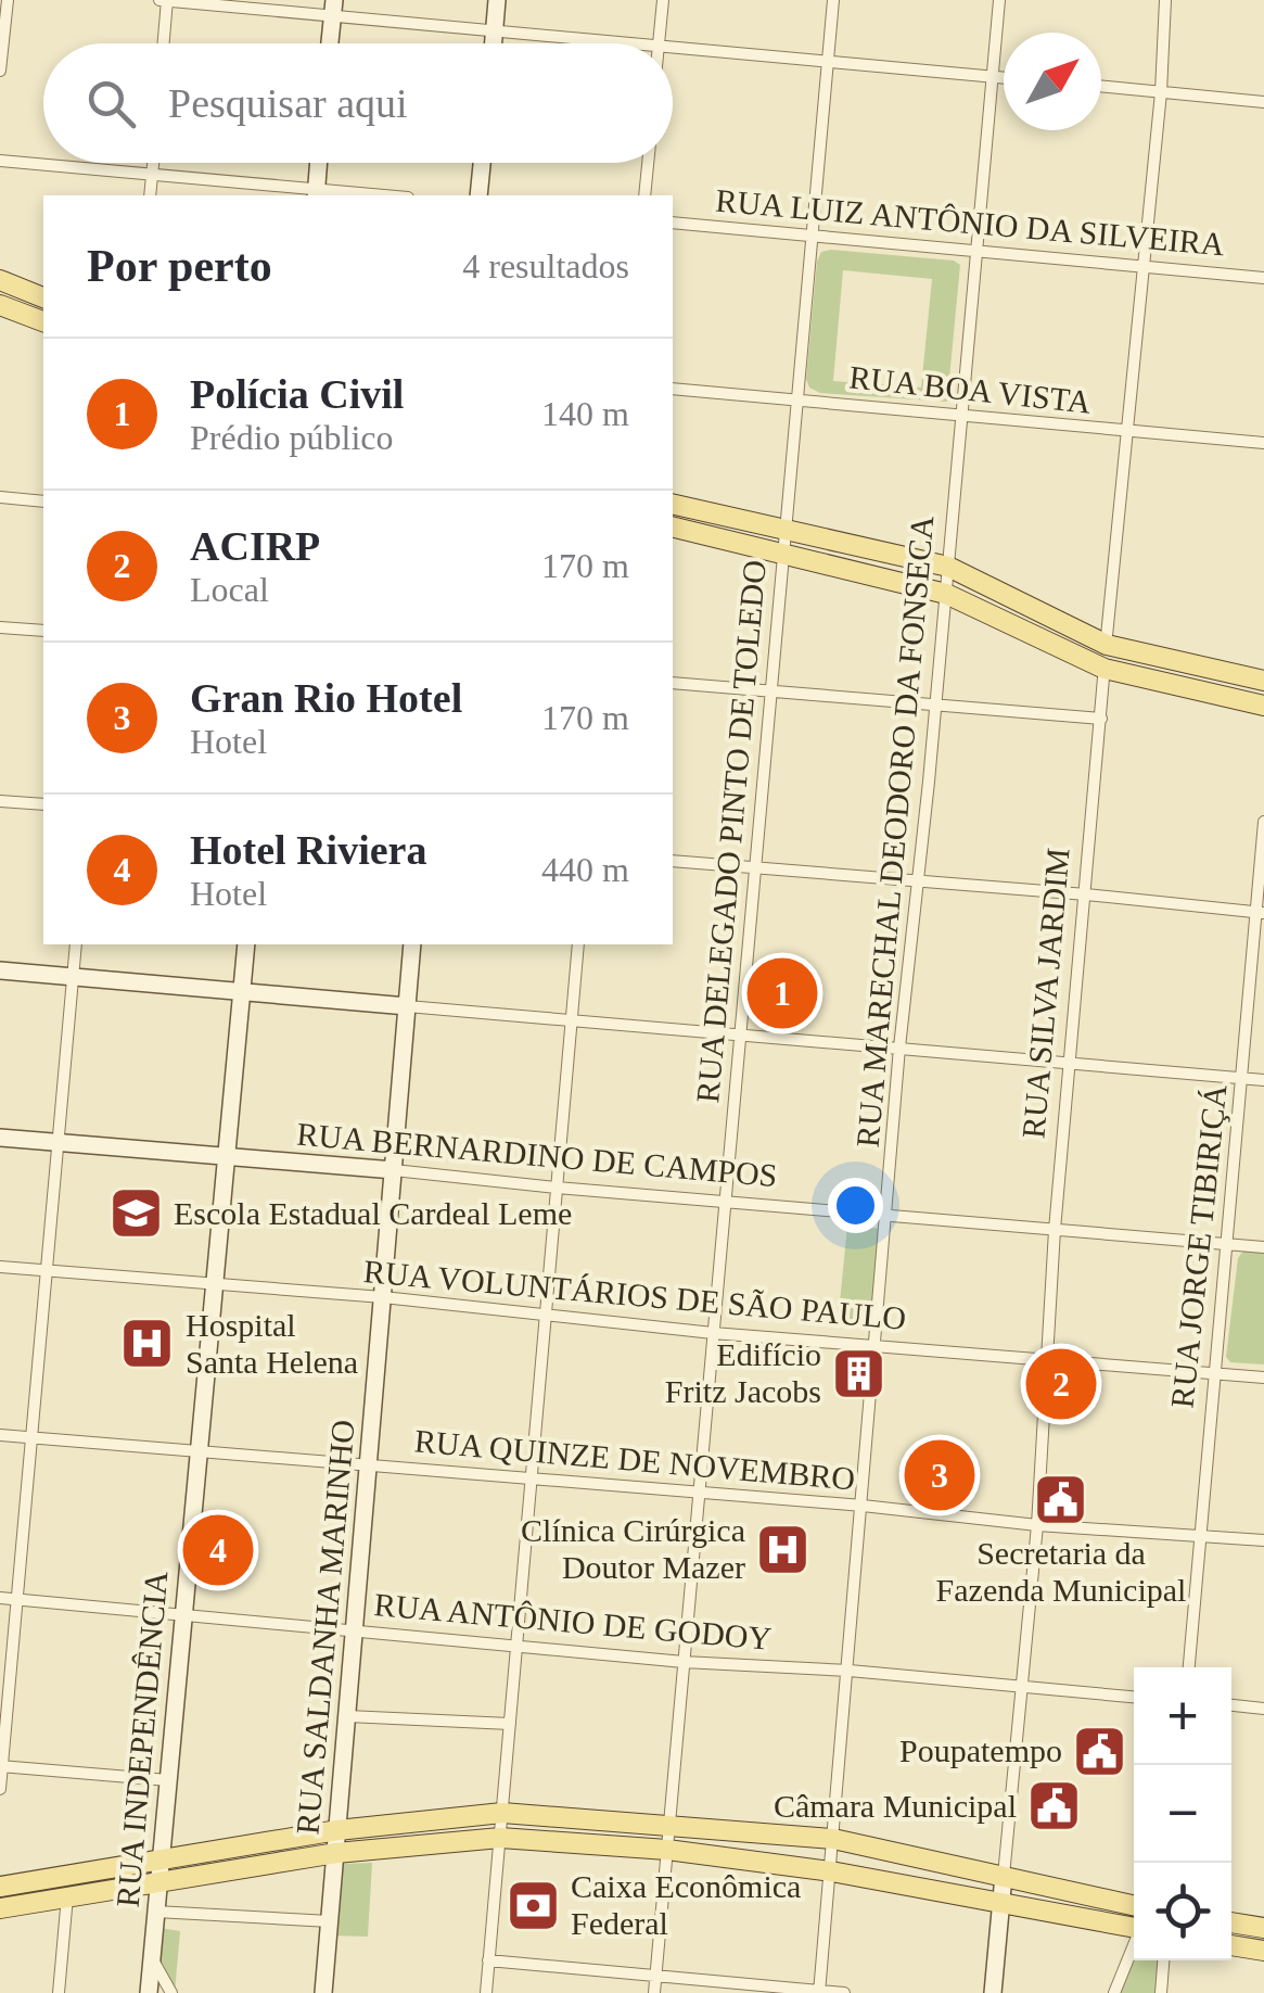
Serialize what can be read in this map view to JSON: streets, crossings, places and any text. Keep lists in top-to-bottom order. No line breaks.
{"streets":{"street":["RUA LUIZ ANTÔNIO DA SILVEIRA","RUA BOA VISTA","RUA DELEGADO PINTO DE TOLEDO","RUA MARECHAL DEODORO DA FONSECA","RUA SILVA JARDIM","RUA BERNARDINO DE CAMPOS","RUA JORGE TIBIRIÇÁ","RUA VOLUNTÁRIOS DE SÃO PAULO","RUA QUINZE DE NOVEMBRO","RUA ANTÔNIO DE GODOY","RUA SALDANHA MARINHO","RUA INDEPENDÊNCIA"]},"crossings":[["RUA LUIZ ANTÔNIO DA SILVEIRA","RUA DELEGADO PINTO DE TOLEDO"],["RUA LUIZ ANTÔNIO DA SILVEIRA","RUA MARECHAL DEODORO DA FONSECA"],["RUA LUIZ ANTÔNIO DA SILVEIRA","RUA SILVA JARDIM"],["RUA BOA VISTA","RUA DELEGADO PINTO DE TOLEDO"],["RUA BOA VISTA","RUA MARECHAL DEODORO DA FONSECA"],["RUA BOA VISTA","RUA SILVA JARDIM"],["RUA DELEGADO PINTO DE TOLEDO","RUA BERNARDINO DE CAMPOS"],["RUA DELEGADO PINTO DE TOLEDO","RUA VOLUNTÁRIOS DE SÃO PAULO"],["RUA DELEGADO PINTO DE TOLEDO","RUA QUINZE DE NOVEMBRO"],["RUA DELEGADO PINTO DE TOLEDO","RUA ANTÔNIO DE GODOY"],["RUA MARECHAL DEODORO DA FONSECA","RUA BERNARDINO DE CAMPOS"],["RUA MARECHAL DEODORO DA FONSECA","RUA VOLUNTÁRIOS DE SÃO PAULO"],["RUA MARECHAL DEODORO DA FONSECA","RUA QUINZE DE NOVEMBRO"],["RUA MARECHAL DEODORO DA FONSECA","RUA ANTÔNIO DE GODOY"],["RUA SILVA JARDIM","RUA BERNARDINO DE CAMPOS"],["RUA SILVA JARDIM","RUA VOLUNTÁRIOS DE SÃO PAULO"],["RUA SILVA JARDIM","RUA QUINZE DE NOVEMBRO"],["RUA SILVA JARDIM","RUA ANTÔNIO DE GODOY"],["RUA BERNARDINO DE CAMPOS","RUA JORGE TIBIRIÇÁ"],["RUA BERNARDINO DE CAMPOS","RUA SALDANHA MARINHO"],["RUA BERNARDINO DE CAMPOS","RUA INDEPENDÊNCIA"],["RUA JORGE TIBIRIÇÁ","RUA VOLUNTÁRIOS DE SÃO PAULO"],["RUA JORGE TIBIRIÇÁ","RUA QUINZE DE NOVEMBRO"],["RUA VOLUNTÁRIOS DE SÃO PAULO","RUA SALDANHA MARINHO"],["RUA VOLUNTÁRIOS DE SÃO PAULO","RUA INDEPENDÊNCIA"],["RUA QUINZE DE NOVEMBRO","RUA SALDANHA MARINHO"],["RUA QUINZE DE NOVEMBRO","RUA INDEPENDÊNCIA"],["RUA ANTÔNIO DE GODOY","RUA SALDANHA MARINHO"],["RUA ANTÔNIO DE GODOY","RUA INDEPENDÊNCIA"]],"places":{"school or university":["Escola Estadual Cardeal Leme"],"hospital":["Hospital Santa Helena","Clínica Cirúrgica Doutor Mazer"],"building":["Edifício Fritz Jacobs"],"public building":["Secretaria da Fazenda Municipal","Poupatempo","Câmara Municipal"],"bank":["Caixa Econômica Federal"]},"north":"top right","page":{"search":"Pesquisar aqui","heading":["Por perto","4 resultados"],"list":[{"mark":"1","name":"Polícia Civil","note":"Prédio público","value":"140 m"},{"mark":"2","name":"ACIRP","note":"Local","value":"170 m"},{"mark":"3","name":"Gran Rio Hotel","note":"Hotel","value":"170 m"},{"mark":"4","name":"Hotel Riviera","note":"Hotel","value":"440 m"}],"pins":["1","2","3","4"],"map_buttons":["+","−"]}}
